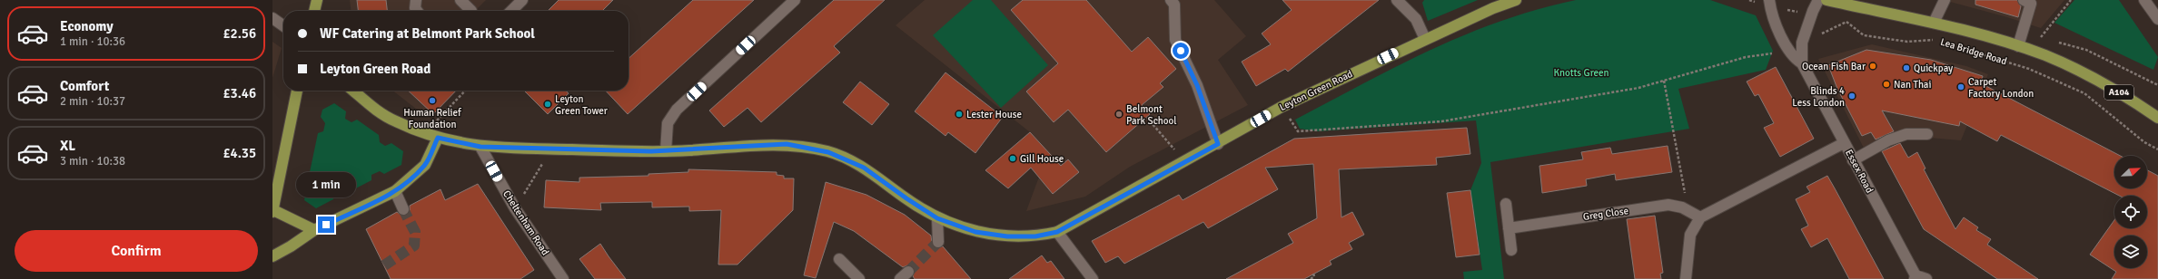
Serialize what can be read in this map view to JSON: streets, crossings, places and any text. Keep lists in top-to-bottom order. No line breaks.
{"streets":{"main road":["Lea Bridge Road","Leyton Green Road","A104"],"street":["Essex Road","Greg Close","Cheltenham Road"]},"crossings":[["Leyton Green Road","Cheltenham Road"]],"parks":["Knotts Green"],"places":["Ocean Fish Bar","Quickpay","Nan Thai","Carpet Factory London","Blinds 4 Less London","Human Relief Foundation","Leyton Green Tower","Lester House","Belmont Park School","Gill House"],"north":"top right","page":{"list":[{"name":"Economy","note":"1 min · 10:36","value":"£2.56"},{"name":"Comfort","note":"2 min · 10:37","value":"£3.46"},{"name":"XL","note":"3 min · 10:38","value":"£4.35"}],"banner":["WF Catering at Belmont Park School","Leyton Green Road"],"bubble":"1 min","buttons":"Confirm"}}
